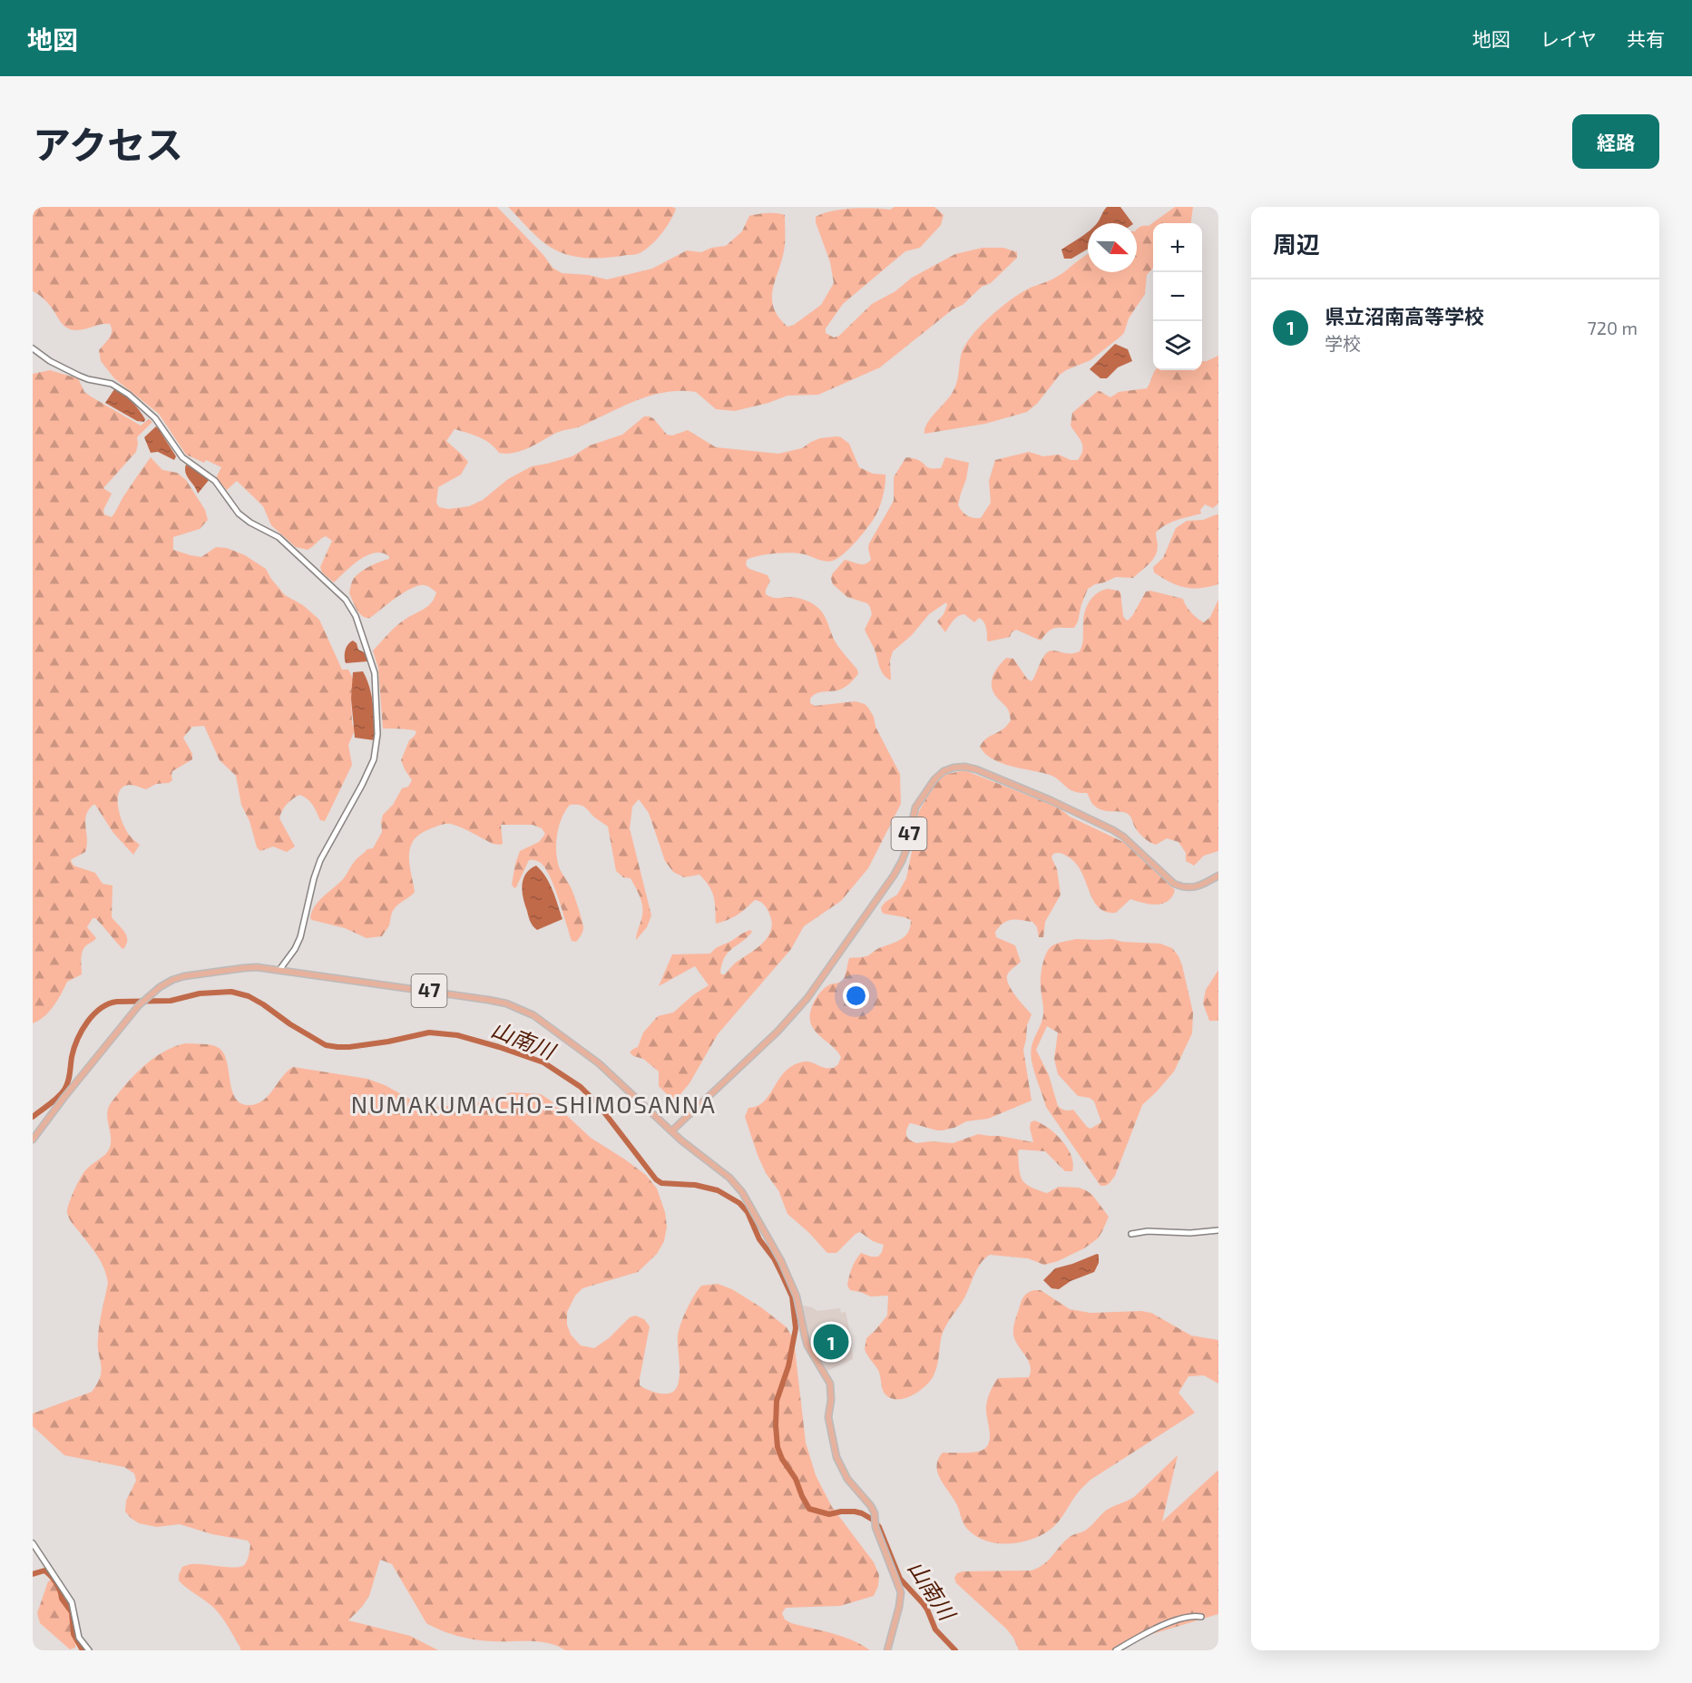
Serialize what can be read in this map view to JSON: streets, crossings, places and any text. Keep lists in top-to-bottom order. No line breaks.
{"streets":{"main road":["47"]},"districts":["NUMAKUMACHO-SHIMOSANNA"],"water":["山南川"],"north":"right","page":{"header":"地図","nav":["地図","レイヤ","共有"],"title":"アクセス","buttons":"経路","heading":"周辺","map_buttons":["+","−"],"list":[{"mark":"1","name":"県立沼南高等学校","note":"学校","value":"720 m"}],"pins":"1"}}
